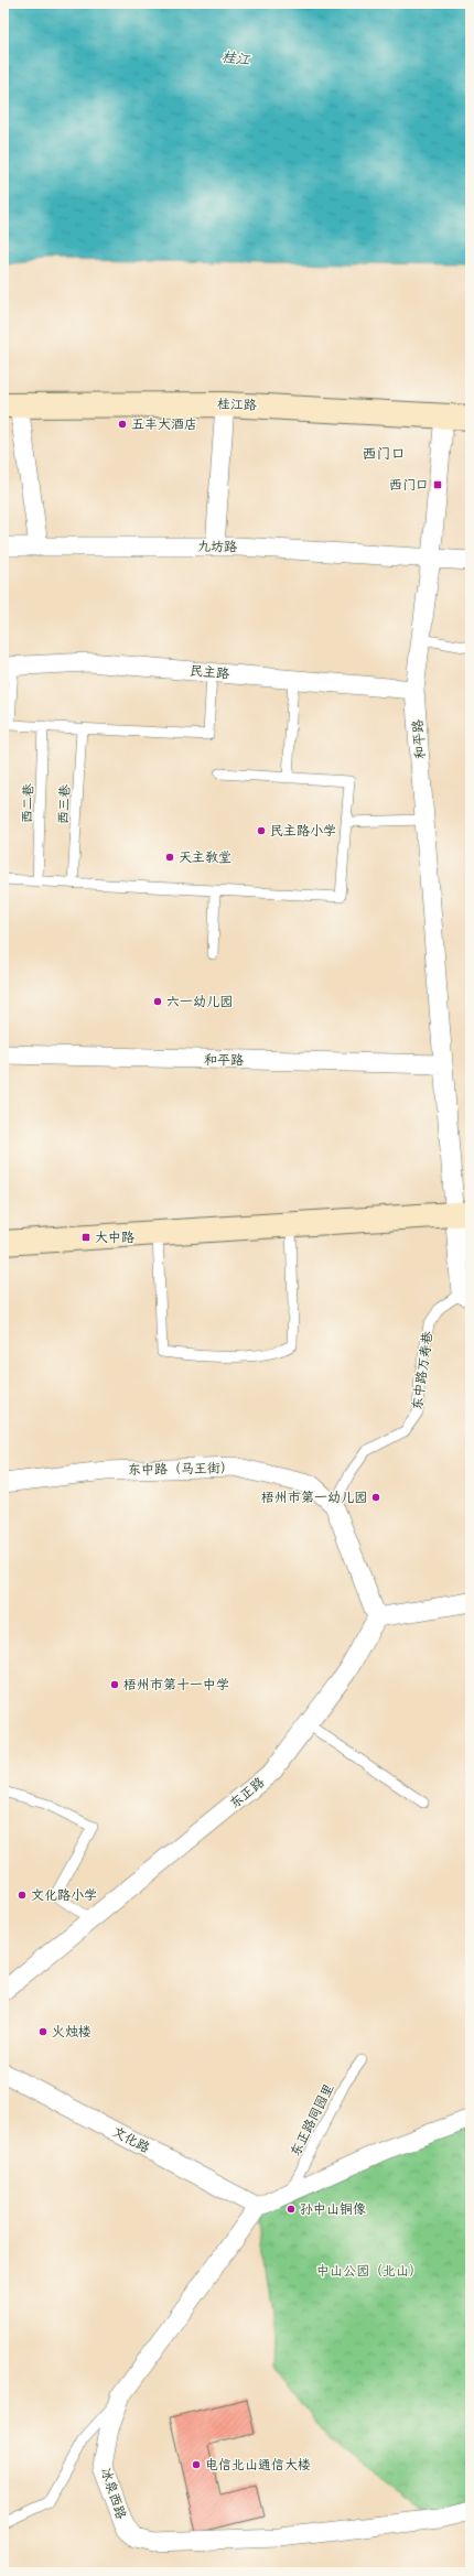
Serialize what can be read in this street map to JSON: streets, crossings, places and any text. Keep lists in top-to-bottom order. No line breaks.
{"streets":{"street":["桂江路","九坊路","民主路","和平路","东中路万寿巷","东中路（马王街）","东正路","文化路","冰泉西路"],"lane":["西二巷","西三巷","东正路同园里"]},"crossings":[["桂江路","和平路"],["九坊路","和平路"],["民主路","和平路"],["和平路","东中路万寿巷"],["东中路万寿巷","东中路（马王街）"],["东中路（马王街）","东正路"],["文化路","冰泉西路"]],"districts":["西门口"],"water":["桂江"],"parks":["中山公园（北山）"],"places":{"other":["五丰大酒店","民主路小学","天主教堂","六一幼儿园","梧州市第一幼儿园","梧州市第十一中学","文化路小学","火烛楼","孙中山铜像","电信北山通信大楼"],"transit":["西门口","大中路"]}}
